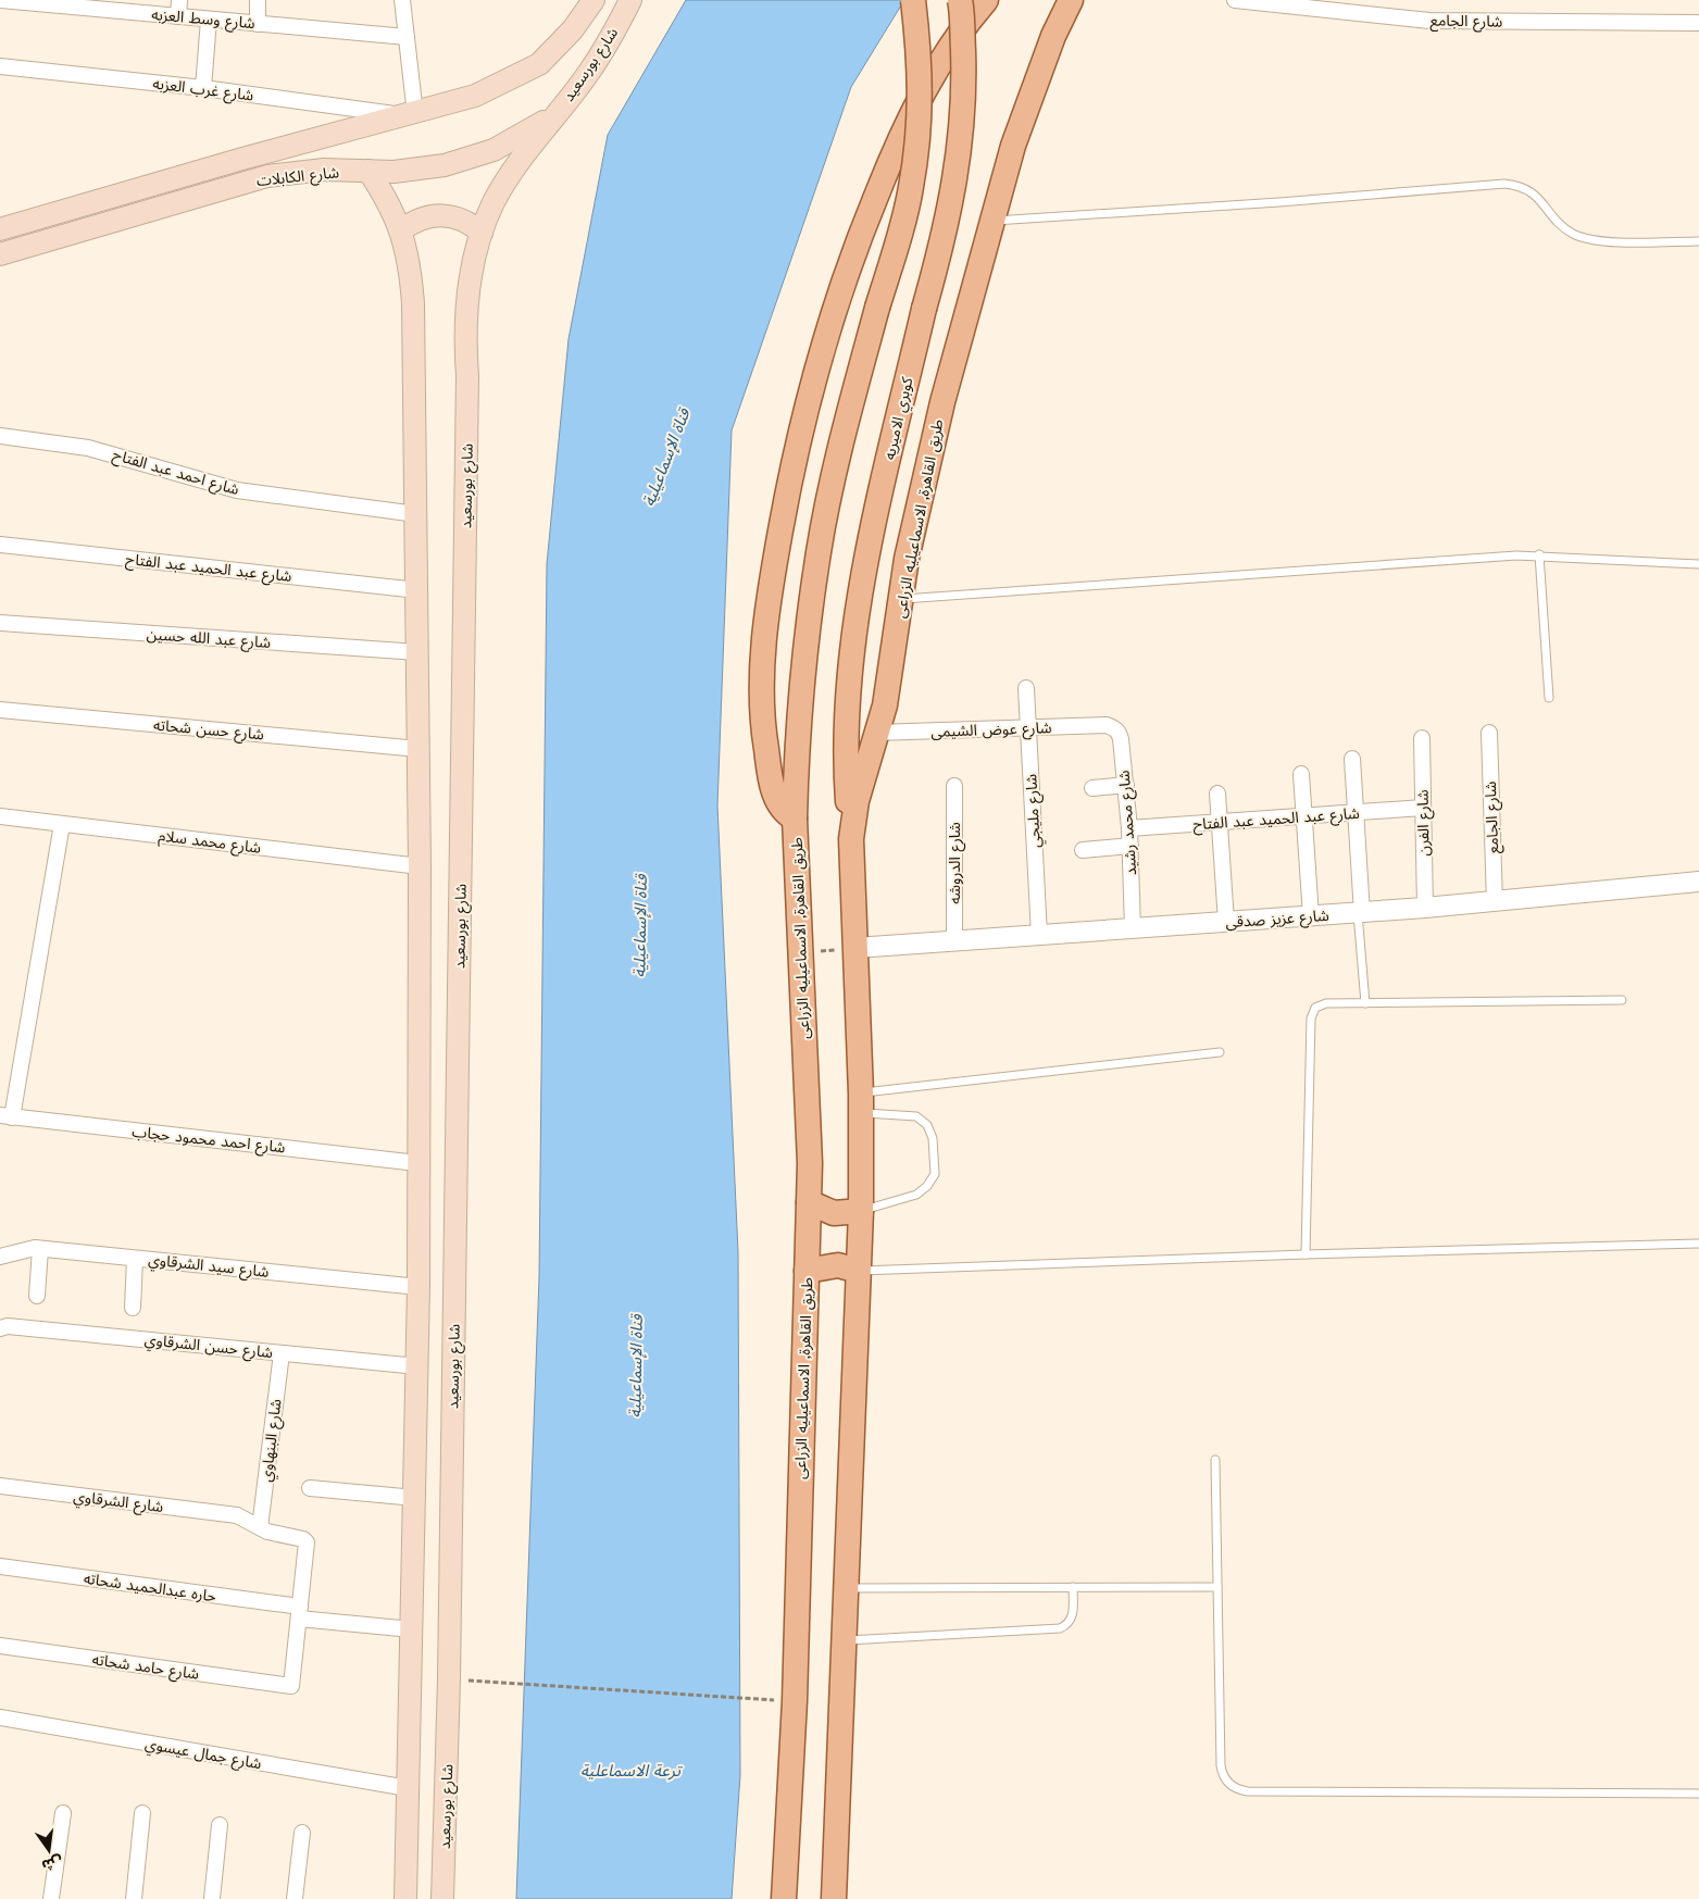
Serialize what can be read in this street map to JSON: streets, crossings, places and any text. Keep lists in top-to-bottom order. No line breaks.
{"streets":{"main road":["شارع بورسعيد","شارع الكابلات","كوبري الاميريه","طريق القاهرة, الاسماعيليه الزراعى"],"street":["شارع وسط العزبه","شارع الجامع","شارع غرب العزبه","شارع احمد عبد الفتاح","شارع عبد الحميد عبد الفتاح","شارع عبد الله حسين","شارع حسن شحاته","شارع عوض الشيمى","شارع مليجي","شارع محمد رشيد","شارع الفرن","شارع محمد سلام","شارع الدروشه","شارع عزيز صدقى","شارع احمد محمود حجاب","شارع سيد الشرقاوي","شارع حسن الشرقاوي","شارع البنهاوي","شارع الشرقاوي","حاره عبدالحميد شحاته","شارع حامد شحاته","شارع جمال عيسوي"]},"crossings":[["شارع الجامع","شارع عزيز صدقى"],["شارع بورسعيد","شارع الكابلات"],["شارع غرب العزبه","شارع الكابلات"],["كوبري الاميريه","طريق القاهرة, الاسماعيليه الزراعى"],["طريق القاهرة, الاسماعيليه الزراعى","شارع عوض الشيمى"],["طريق القاهرة, الاسماعيليه الزراعى","شارع عزيز صدقى"],["شارع عبد الحميد عبد الفتاح","شارع محمد رشيد"],["شارع عبد الحميد عبد الفتاح","شارع الفرن"],["شارع عوض الشيمى","شارع مليجي"],["شارع عوض الشيمى","شارع محمد رشيد"],["شارع مليجي","شارع عزيز صدقى"],["شارع محمد رشيد","شارع عزيز صدقى"],["شارع الفرن","شارع عزيز صدقى"],["شارع الدروشه","شارع عزيز صدقى"],["شارع حسن الشرقاوي","شارع البنهاوي"],["شارع البنهاوي","شارع الشرقاوي"],["حاره عبدالحميد شحاته","شارع حامد شحاته"]],"water":["قناة الإسماعيلية","ترعة الاسماعلية"],"north":"bottom"}
